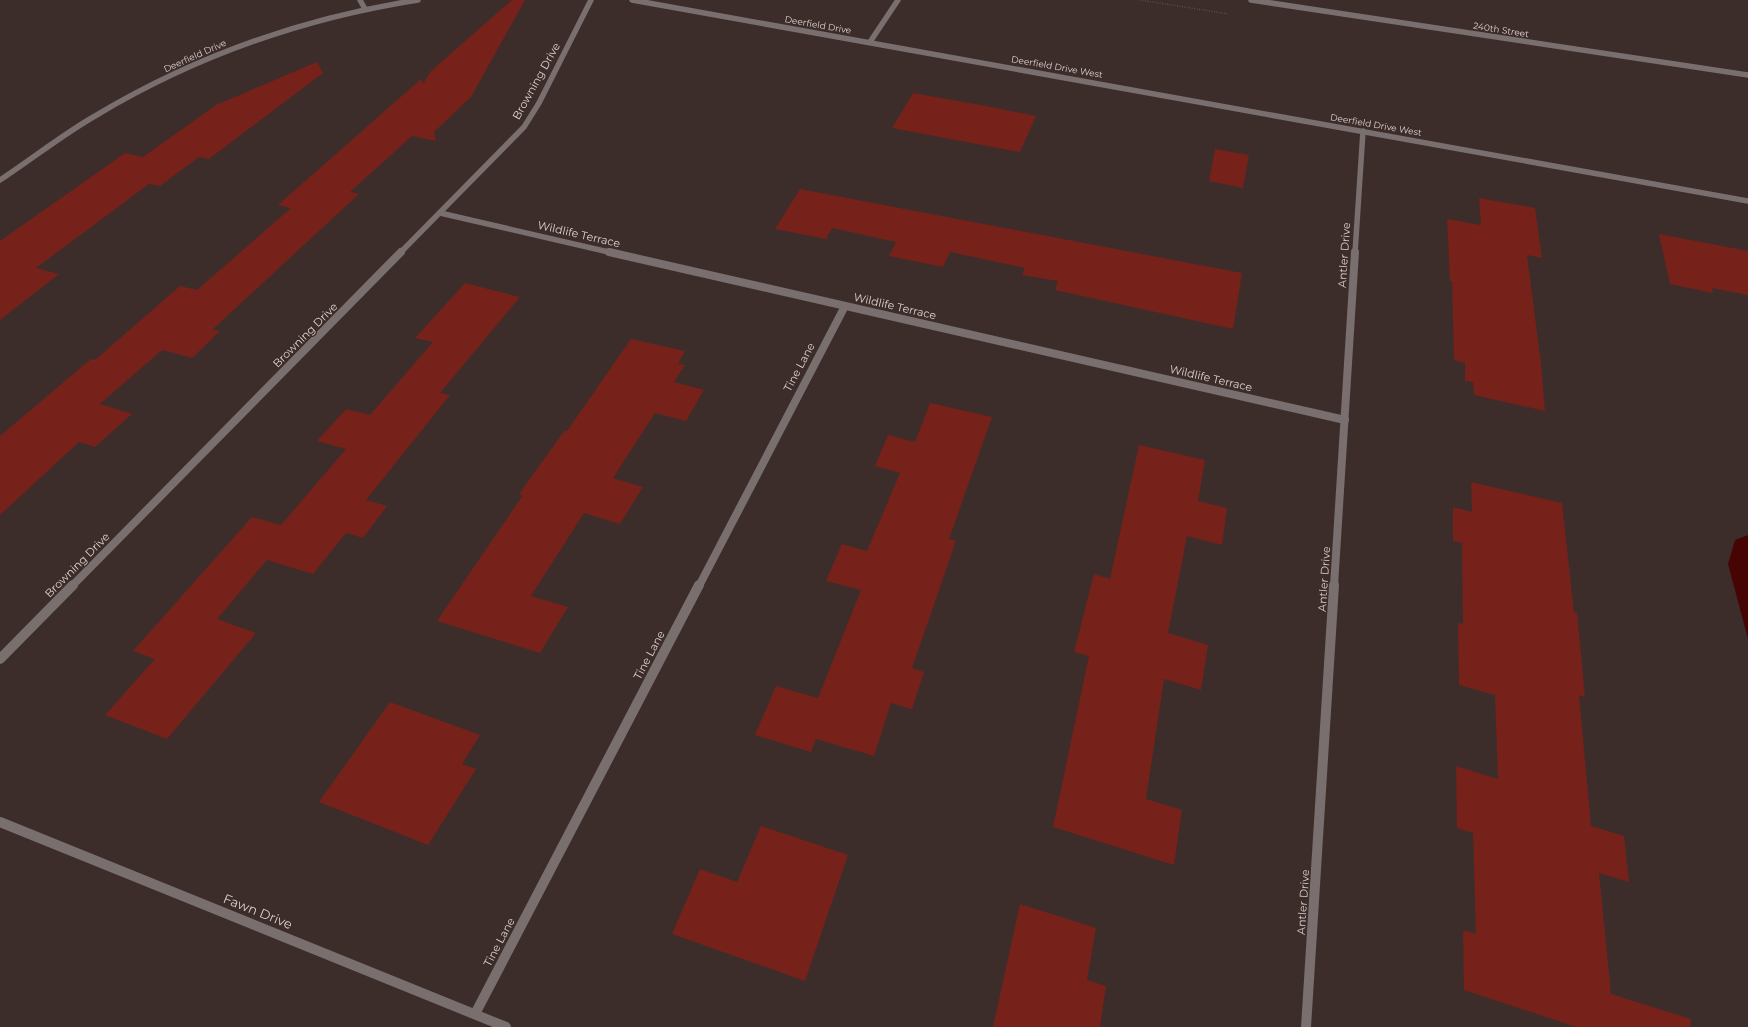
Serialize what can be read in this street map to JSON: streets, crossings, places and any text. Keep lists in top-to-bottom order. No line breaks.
{"streets":{"street":["Deerfield Drive","240th Street","Deerfield Drive West","Browning Drive","Wildlife Terrace","Antler Drive","Tine Lane","Fawn Drive"]},"crossings":[["Deerfield Drive","Deerfield Drive West"],["Deerfield Drive West","Antler Drive"],["Browning Drive","Wildlife Terrace"],["Wildlife Terrace","Antler Drive"],["Wildlife Terrace","Tine Lane"],["Tine Lane","Fawn Drive"]]}
